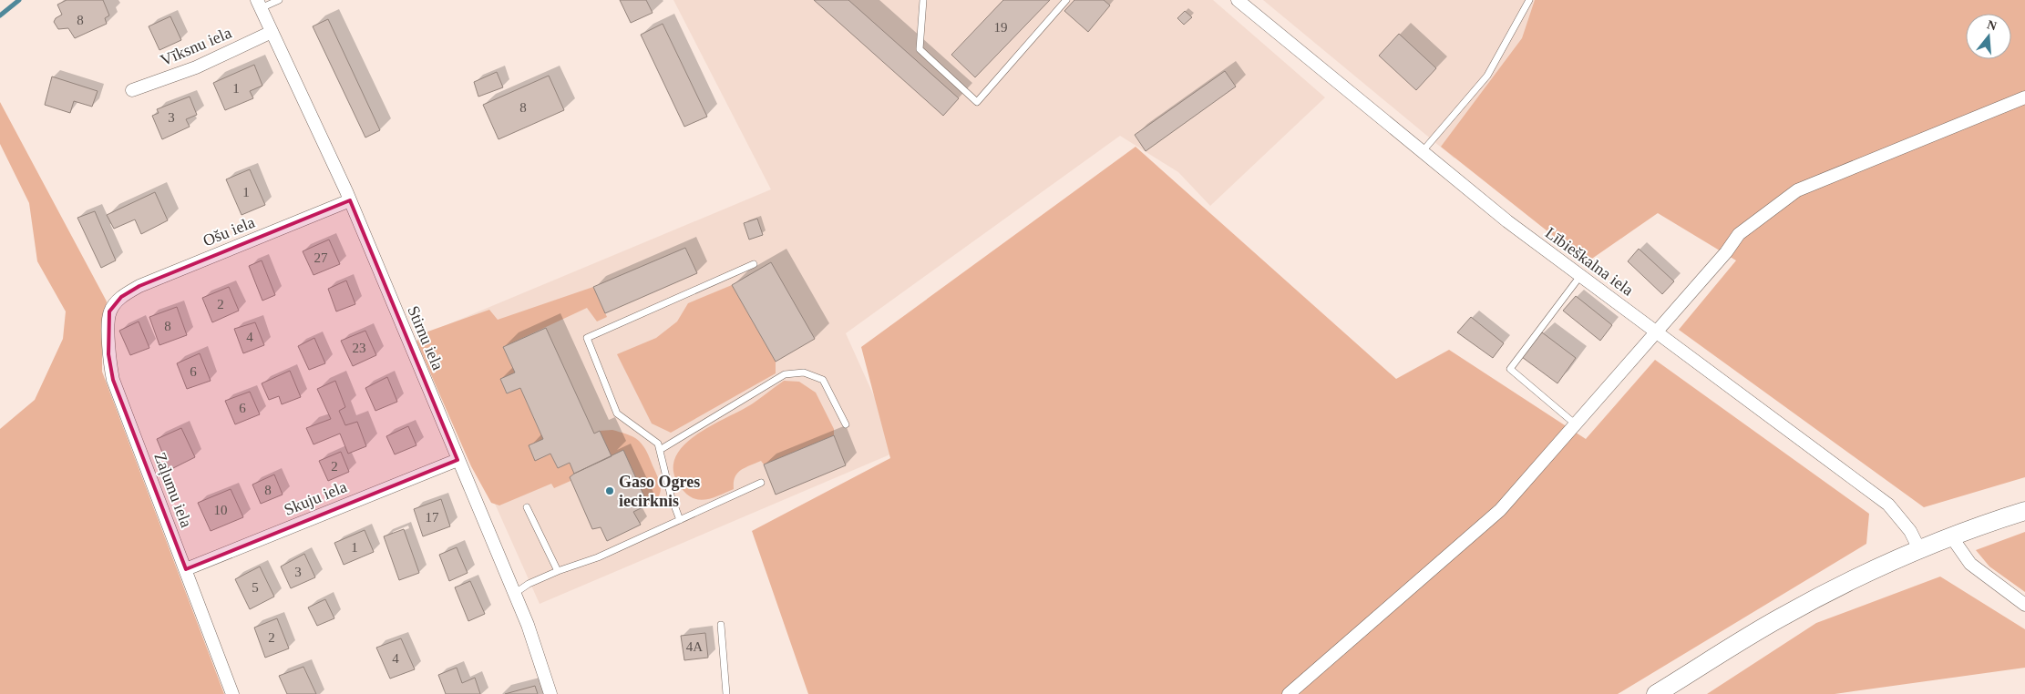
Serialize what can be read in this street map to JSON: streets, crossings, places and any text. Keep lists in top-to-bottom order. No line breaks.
{"streets":{"street":["Vīksnu iela","Ošu iela","Lībieškalna iela","Stirnu iela","Zaļumu iela","Skuju iela"]},"crossings":[["Vīksnu iela","Stirnu iela"],["Ošu iela","Stirnu iela"],["Ošu iela","Zaļumu iela"],["Stirnu iela","Skuju iela"],["Zaļumu iela","Skuju iela"]],"places":["Gaso Ogres iecirknis"],"house_numbers":["8","19","1","8","3","1","27","2","8","4","23","6","6","2","8","10","17","1","3","5","2","4A","4"],"north":"top"}
